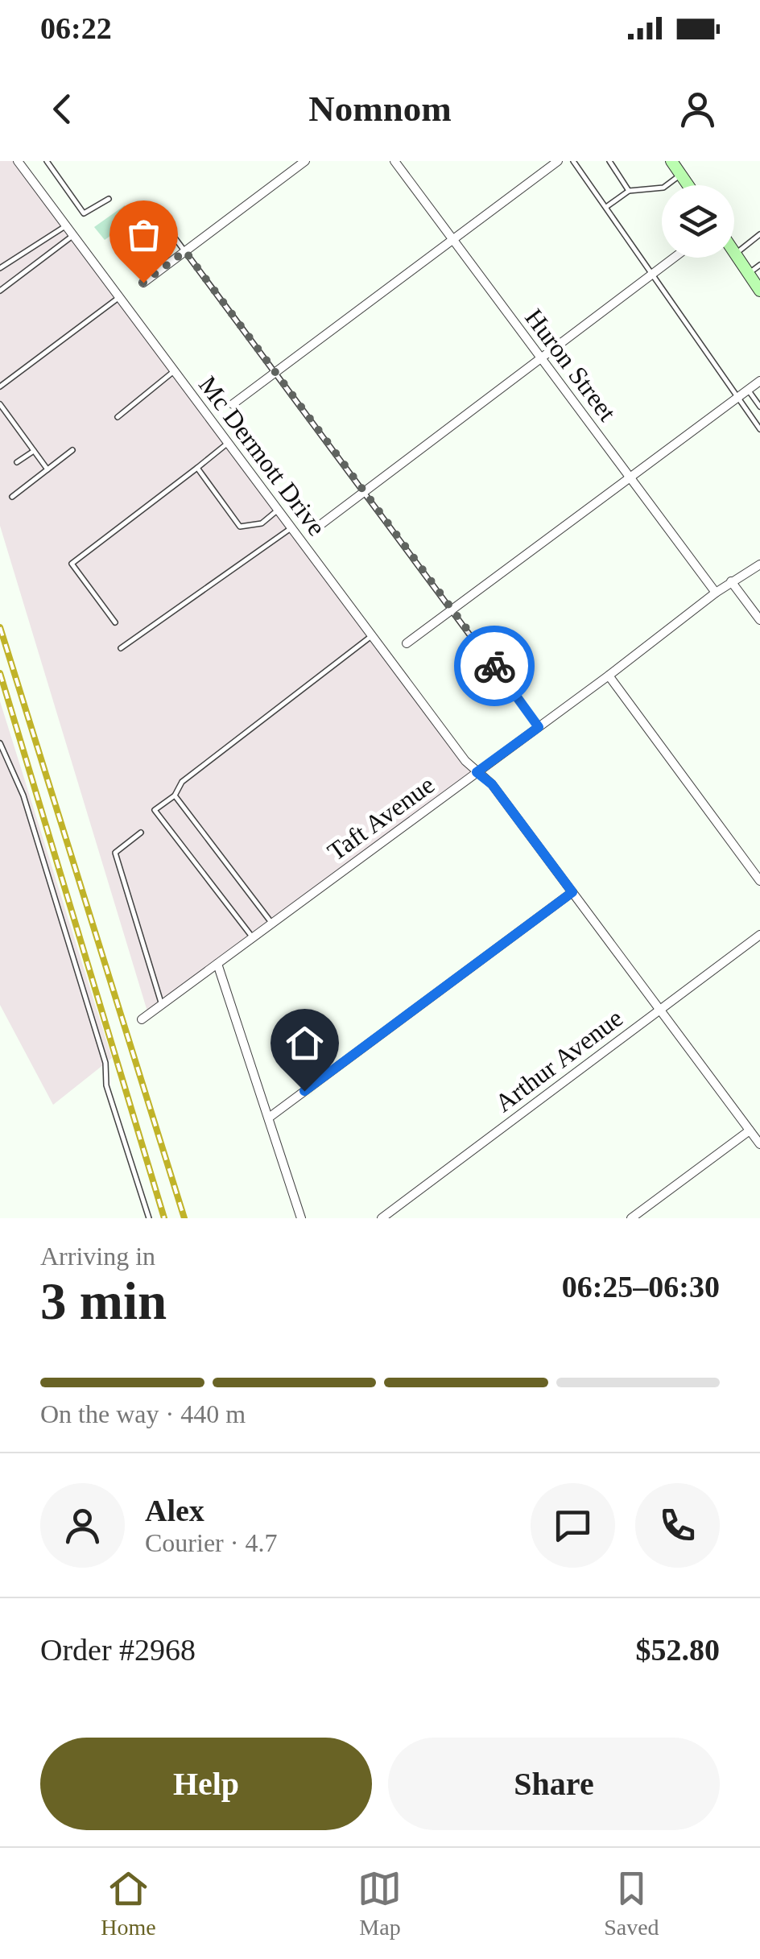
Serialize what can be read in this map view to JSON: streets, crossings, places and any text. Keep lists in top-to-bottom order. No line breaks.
{"streets":{"street":["Huron Street","Mc Dermott Drive","Taft Avenue","Arthur Avenue"]},"crossings":[["Huron Street","Taft Avenue"],["Mc Dermott Drive","Taft Avenue"],["Mc Dermott Drive","Arthur Avenue"]],"page":{"status":"06:22","header":"Nomnom","heading":["3 min","Arriving in","06:25–06:30"],"panel":["Alex","Courier · 4.7","Order #2968","$52.80"],"bar":"On the way · 440 m","buttons":["Help","Share"],"tabs":["Home","Map","Saved"]}}
